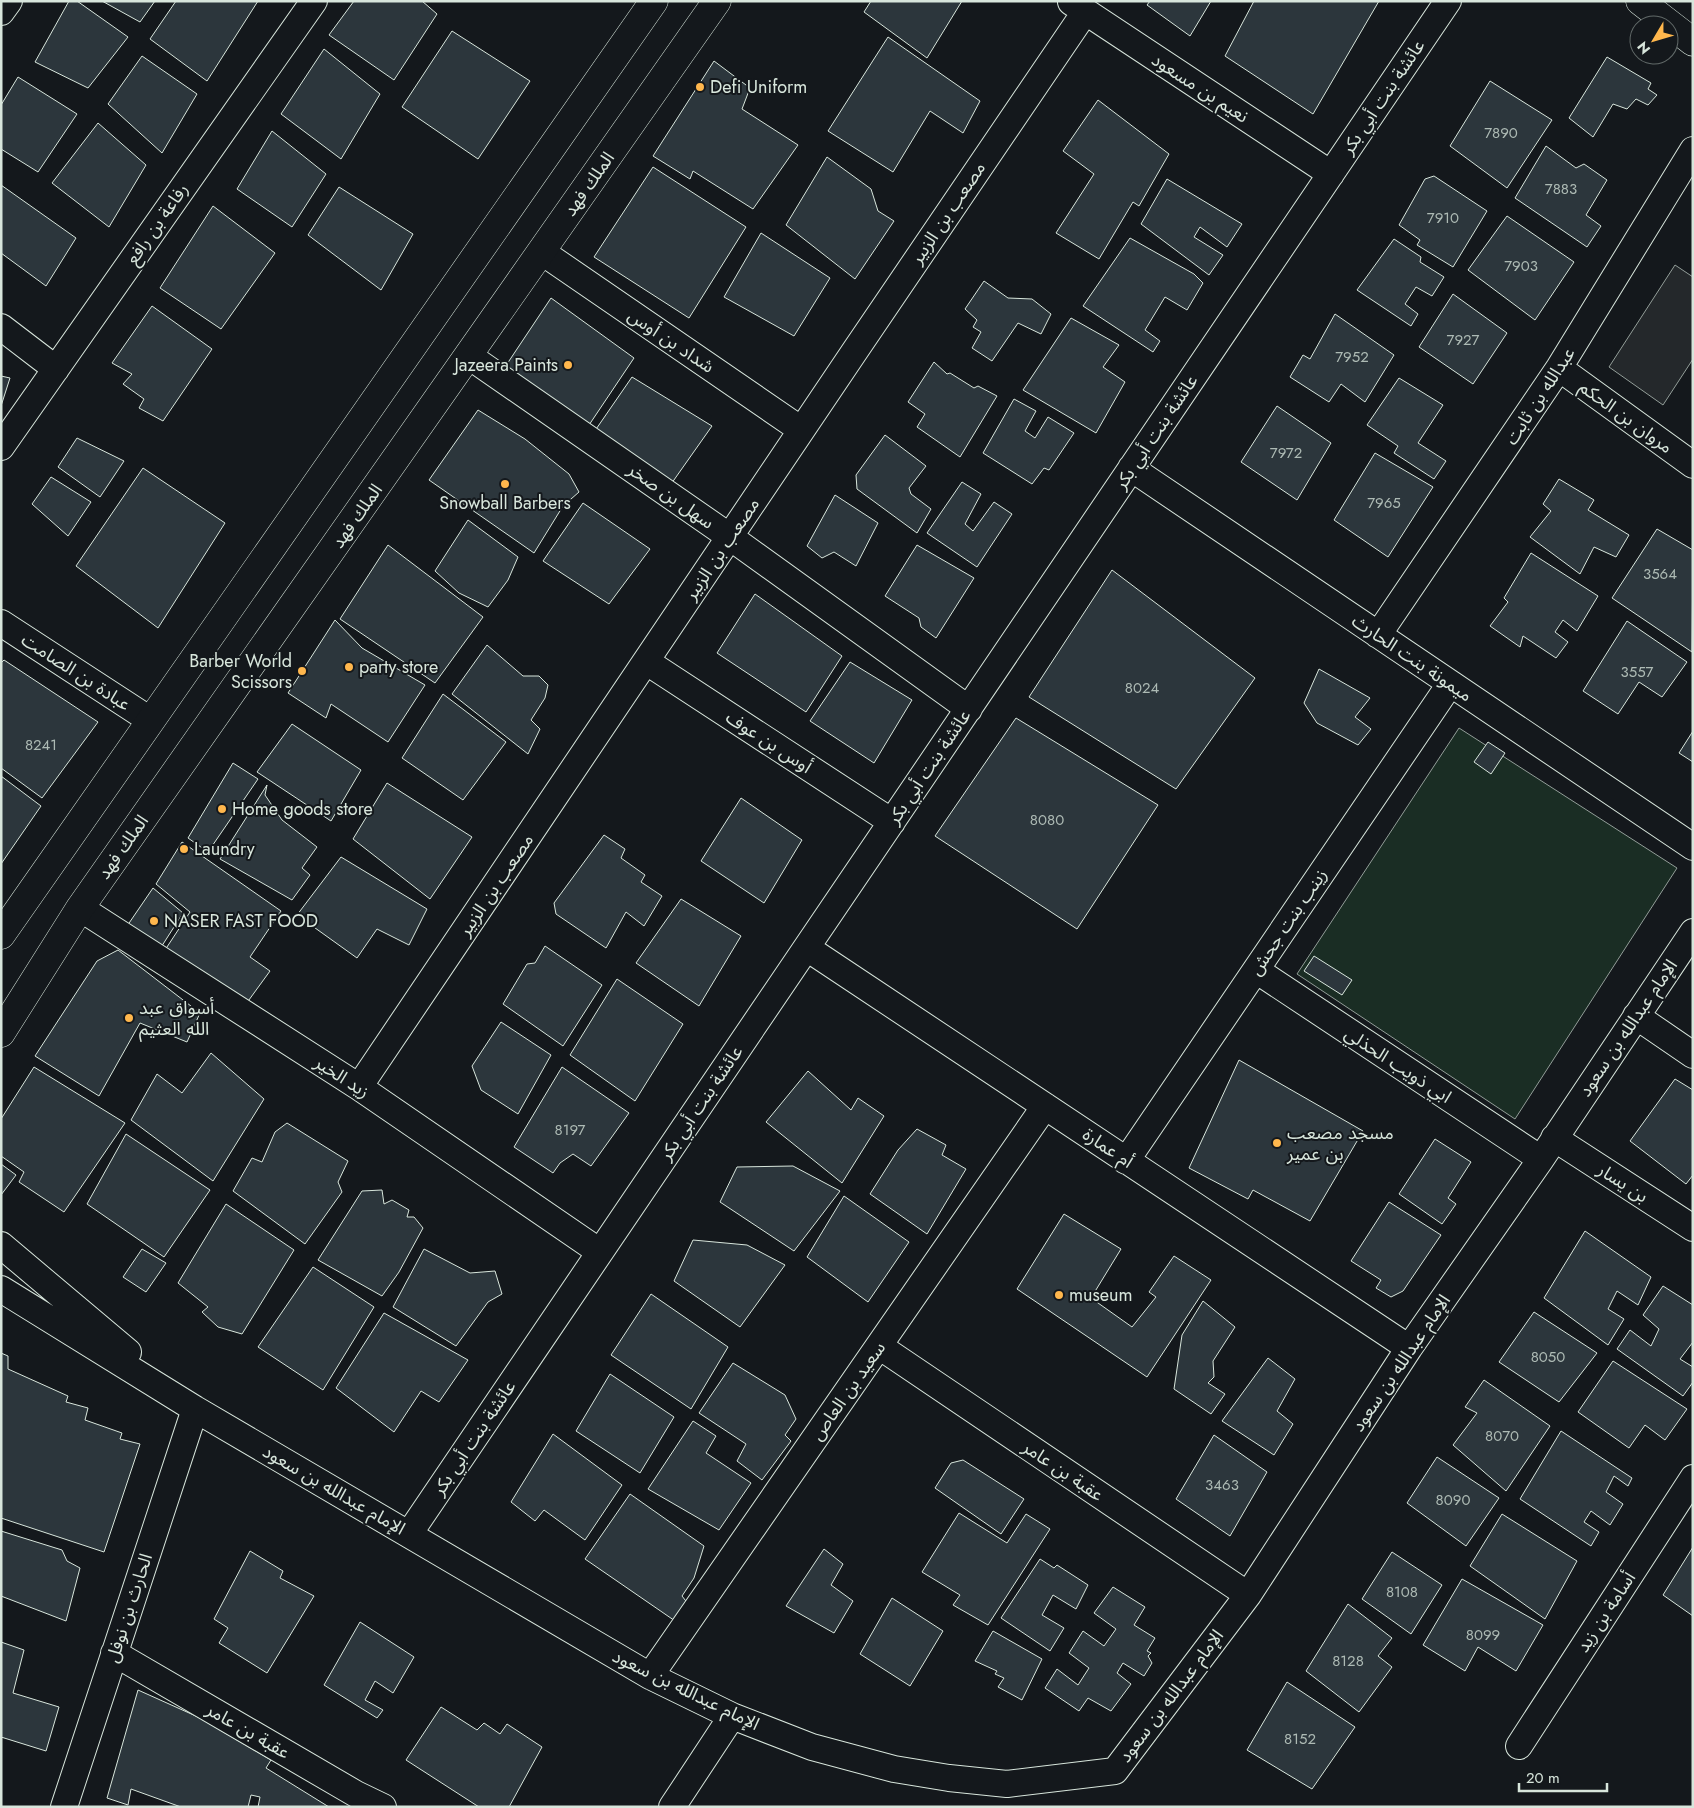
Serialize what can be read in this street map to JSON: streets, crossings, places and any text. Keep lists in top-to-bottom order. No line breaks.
{"streets":{"street":["نعيم بن مسعود","عائشة بنت أبي بكر","الملك فهد","مصعب بن الزبير","رفاعة بن رافع","شداد بن أوس","عبدالله بن ثابت","مروان بن الحكم","سهل بن صخر","ميمونة بنت الحارث","عبادة بن الصامت","أوس بن عوف","زينب بنت جحش","الإمام عبدالله بن سعود","ابي ذويب الحذلي","زيد الخير","أم عمارة","بن يسار","سعيد بن العاص","عقبة بن عامر","الحارث بن نوفل","أسامة بن زيد"]},"crossings":[["نعيم بن مسعود","عائشة بنت أبي بكر"],["نعيم بن مسعود","مصعب بن الزبير"],["عائشة بنت أبي بكر","سهل بن صخر"],["عائشة بنت أبي بكر","ميمونة بنت الحارث"],["عائشة بنت أبي بكر","أوس بن عوف"],["عائشة بنت أبي بكر","الإمام عبدالله بن سعود"],["عائشة بنت أبي بكر","زيد الخير"],["عائشة بنت أبي بكر","أم عمارة"],["الملك فهد","شداد بن أوس"],["الملك فهد","سهل بن صخر"],["الملك فهد","زيد الخير"],["مصعب بن الزبير","شداد بن أوس"],["مصعب بن الزبير","سهل بن صخر"],["مصعب بن الزبير","أوس بن عوف"],["مصعب بن الزبير","زيد الخير"],["عبدالله بن ثابت","مروان بن الحكم"],["عبدالله بن ثابت","ميمونة بنت الحارث"],["ميمونة بنت الحارث","زينب بنت جحش"],["زينب بنت جحش","ابي ذويب الحذلي"],["زينب بنت جحش","أم عمارة"],["الإمام عبدالله بن سعود","ابي ذويب الحذلي"],["الإمام عبدالله بن سعود","أم عمارة"],["الإمام عبدالله بن سعود","بن يسار"],["الإمام عبدالله بن سعود","سعيد بن العاص"],["الإمام عبدالله بن سعود","عقبة بن عامر"],["الإمام عبدالله بن سعود","الحارث بن نوفل"],["ابي ذويب الحذلي","بن يسار"],["أم عمارة","سعيد بن العاص"],["سعيد بن العاص","عقبة بن عامر"],["عقبة بن عامر","الحارث بن نوفل"]],"places":["Defi Uniform","Jazeera Paints","Snowball Barbers","party store","Barber World Scissors","Home goods store","Laundry","NASER FAST FOOD","أسواق عبد الله العثيم","مسجد مصعب بن عمير","museum"],"house_numbers":["7890","7883","7910","7903","7927","7952","7972","7965","3564","3557","8024","8241","8080","8197","8050","8070","3463","8090","8108","8099","8128","8152"],"scale_bar":"20 m","north":"bottom left"}
